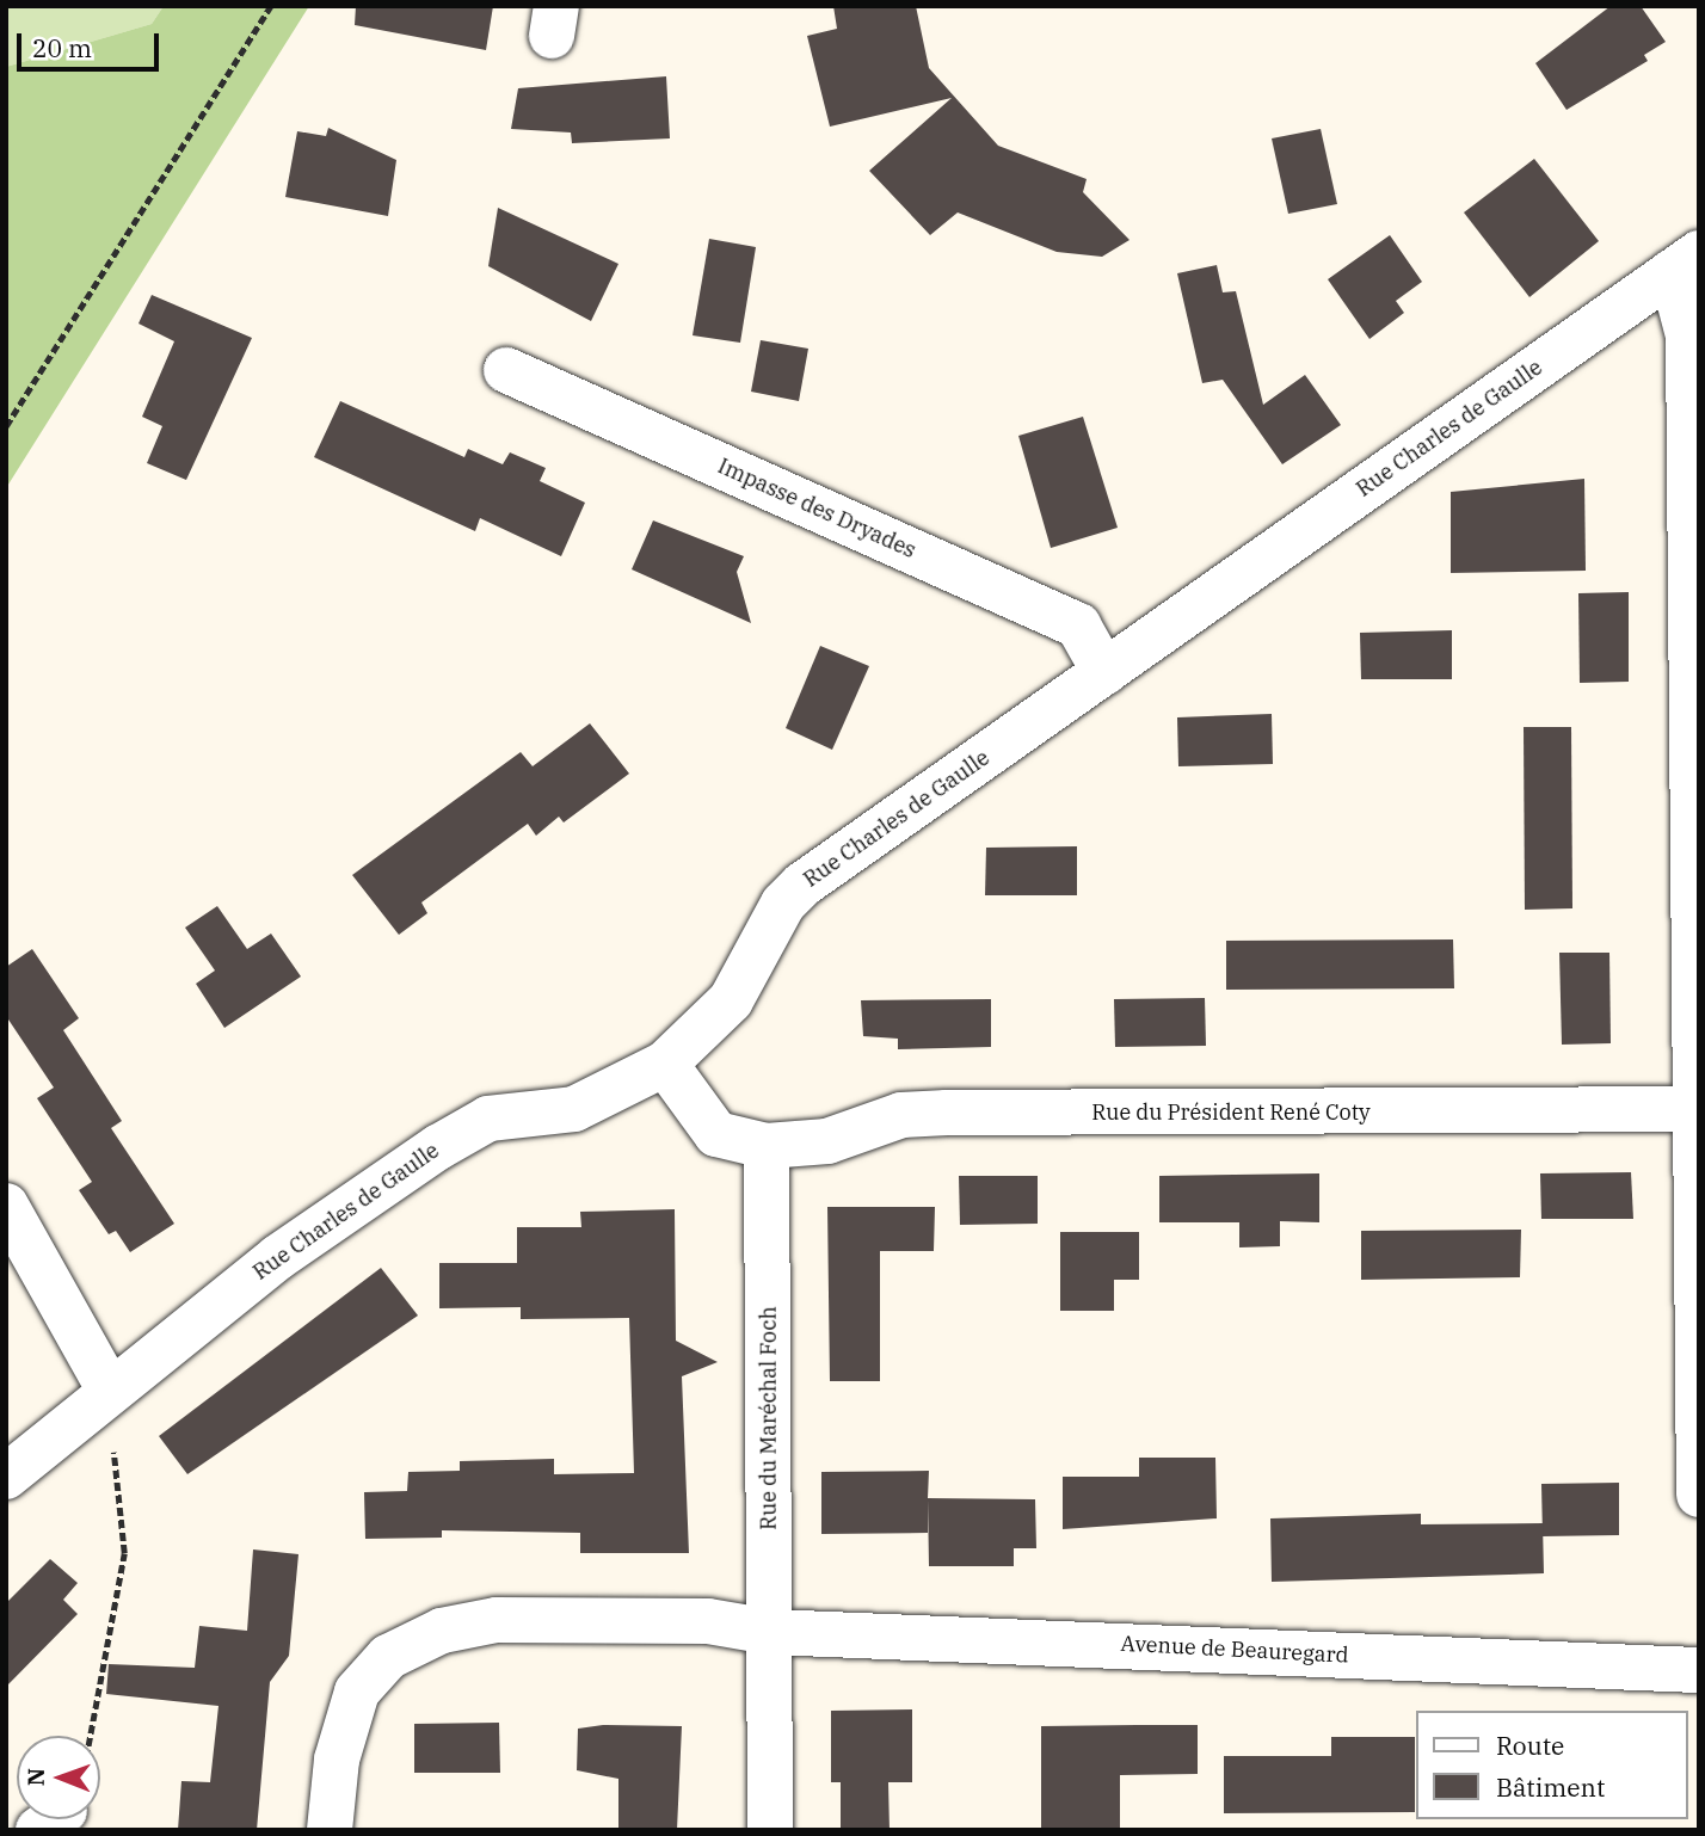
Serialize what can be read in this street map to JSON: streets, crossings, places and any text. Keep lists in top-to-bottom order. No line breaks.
{"streets":{"street":["Rue Charles de Gaulle","Impasse des Dryades","Rue du Président René Coty","Rue du Maréchal Foch","Avenue de Beauregard"]},"crossings":[["Rue Charles de Gaulle","Impasse des Dryades"],["Rue du Président René Coty","Rue du Maréchal Foch"],["Rue du Maréchal Foch","Avenue de Beauregard"]],"legend":["Route","Bâtiment"],"scale_bar":"20 m","north":"left"}
